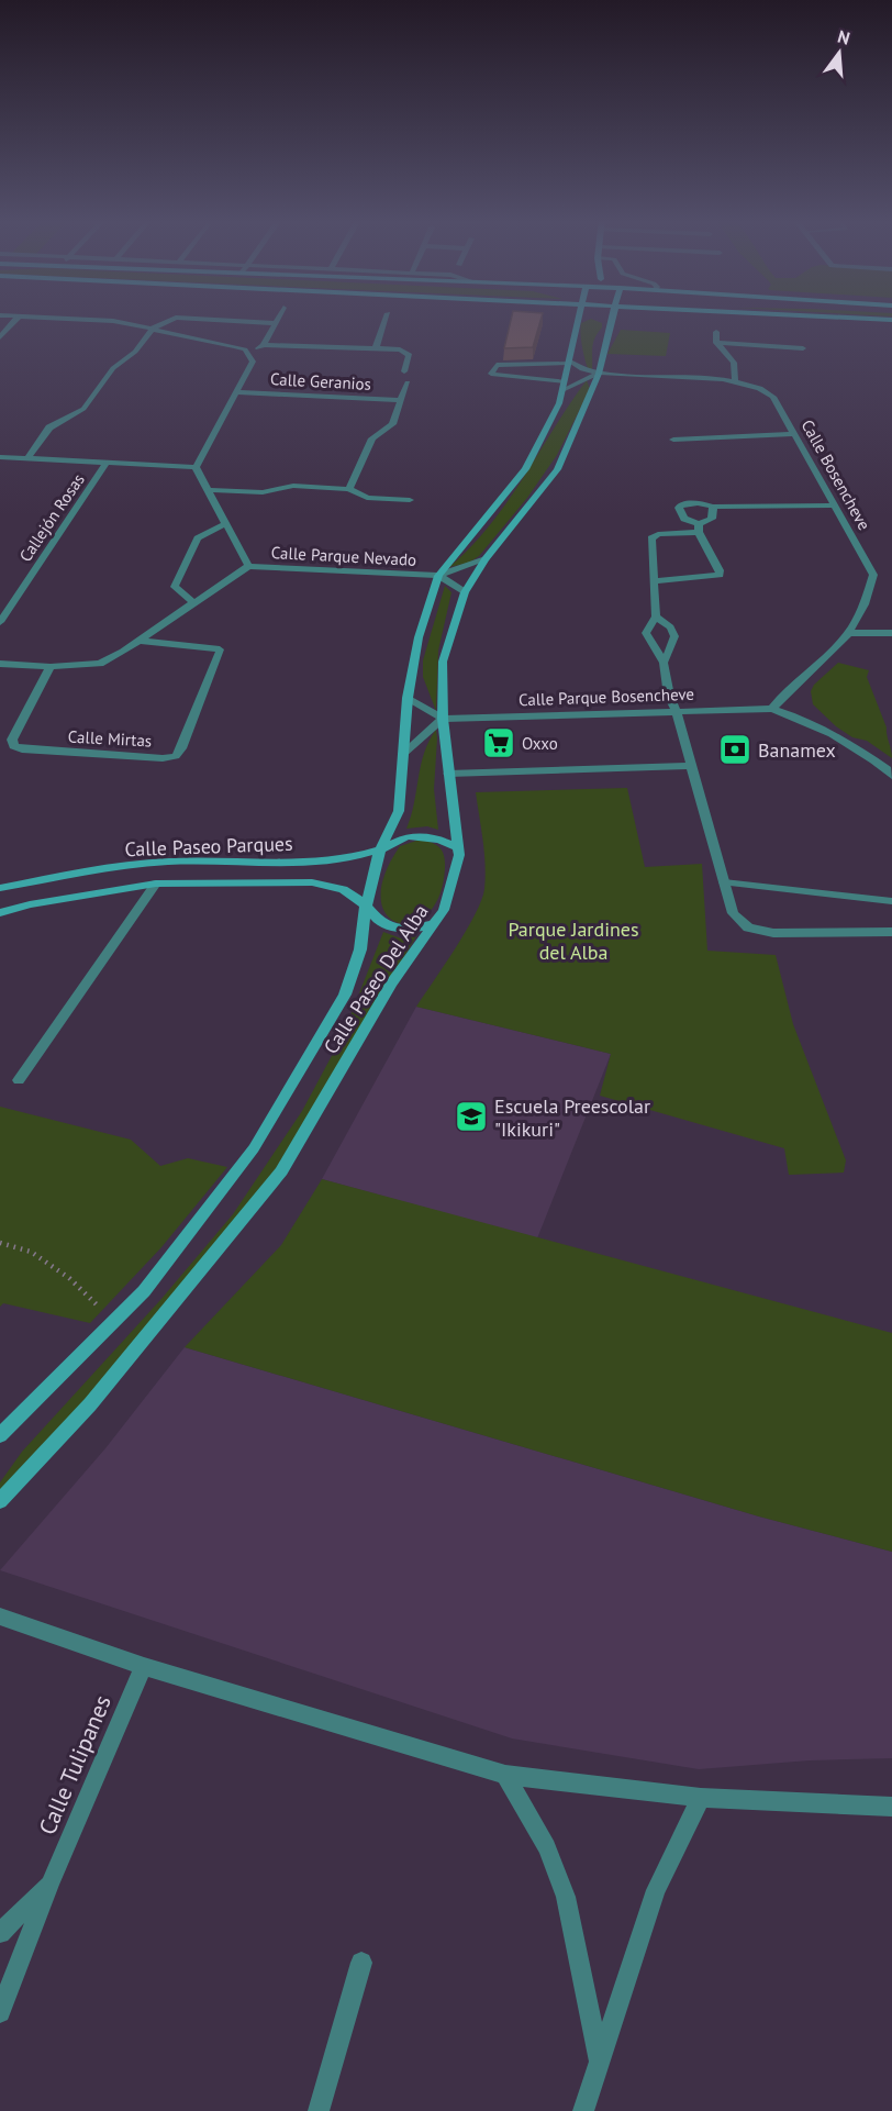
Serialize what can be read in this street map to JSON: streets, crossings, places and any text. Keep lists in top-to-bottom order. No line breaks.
{"streets":{"street":["Calle Geranios","Calle Bosencheve","Callejón Rosas","Calle Parque Nevado","Calle Parque Bosencheve","Calle Mirtas","Calle Paseo Parques","Calle Paseo Del Alba","Calle Tulipanes"]},"crossings":[["Calle Bosencheve","Calle Parque Bosencheve"],["Calle Bosencheve","Calle Paseo Del Alba"],["Calle Parque Nevado","Calle Mirtas"],["Calle Parque Nevado","Calle Paseo Del Alba"],["Calle Parque Bosencheve","Calle Paseo Del Alba"],["Calle Paseo Parques","Calle Paseo Del Alba"]],"parks":["Parque Jardines del Alba"],"places":{"supermarket":["Oxxo"],"bank":["Banamex"],"school or university":["Escuela Preescolar \"Ikikuri\""]},"north":"top"}
